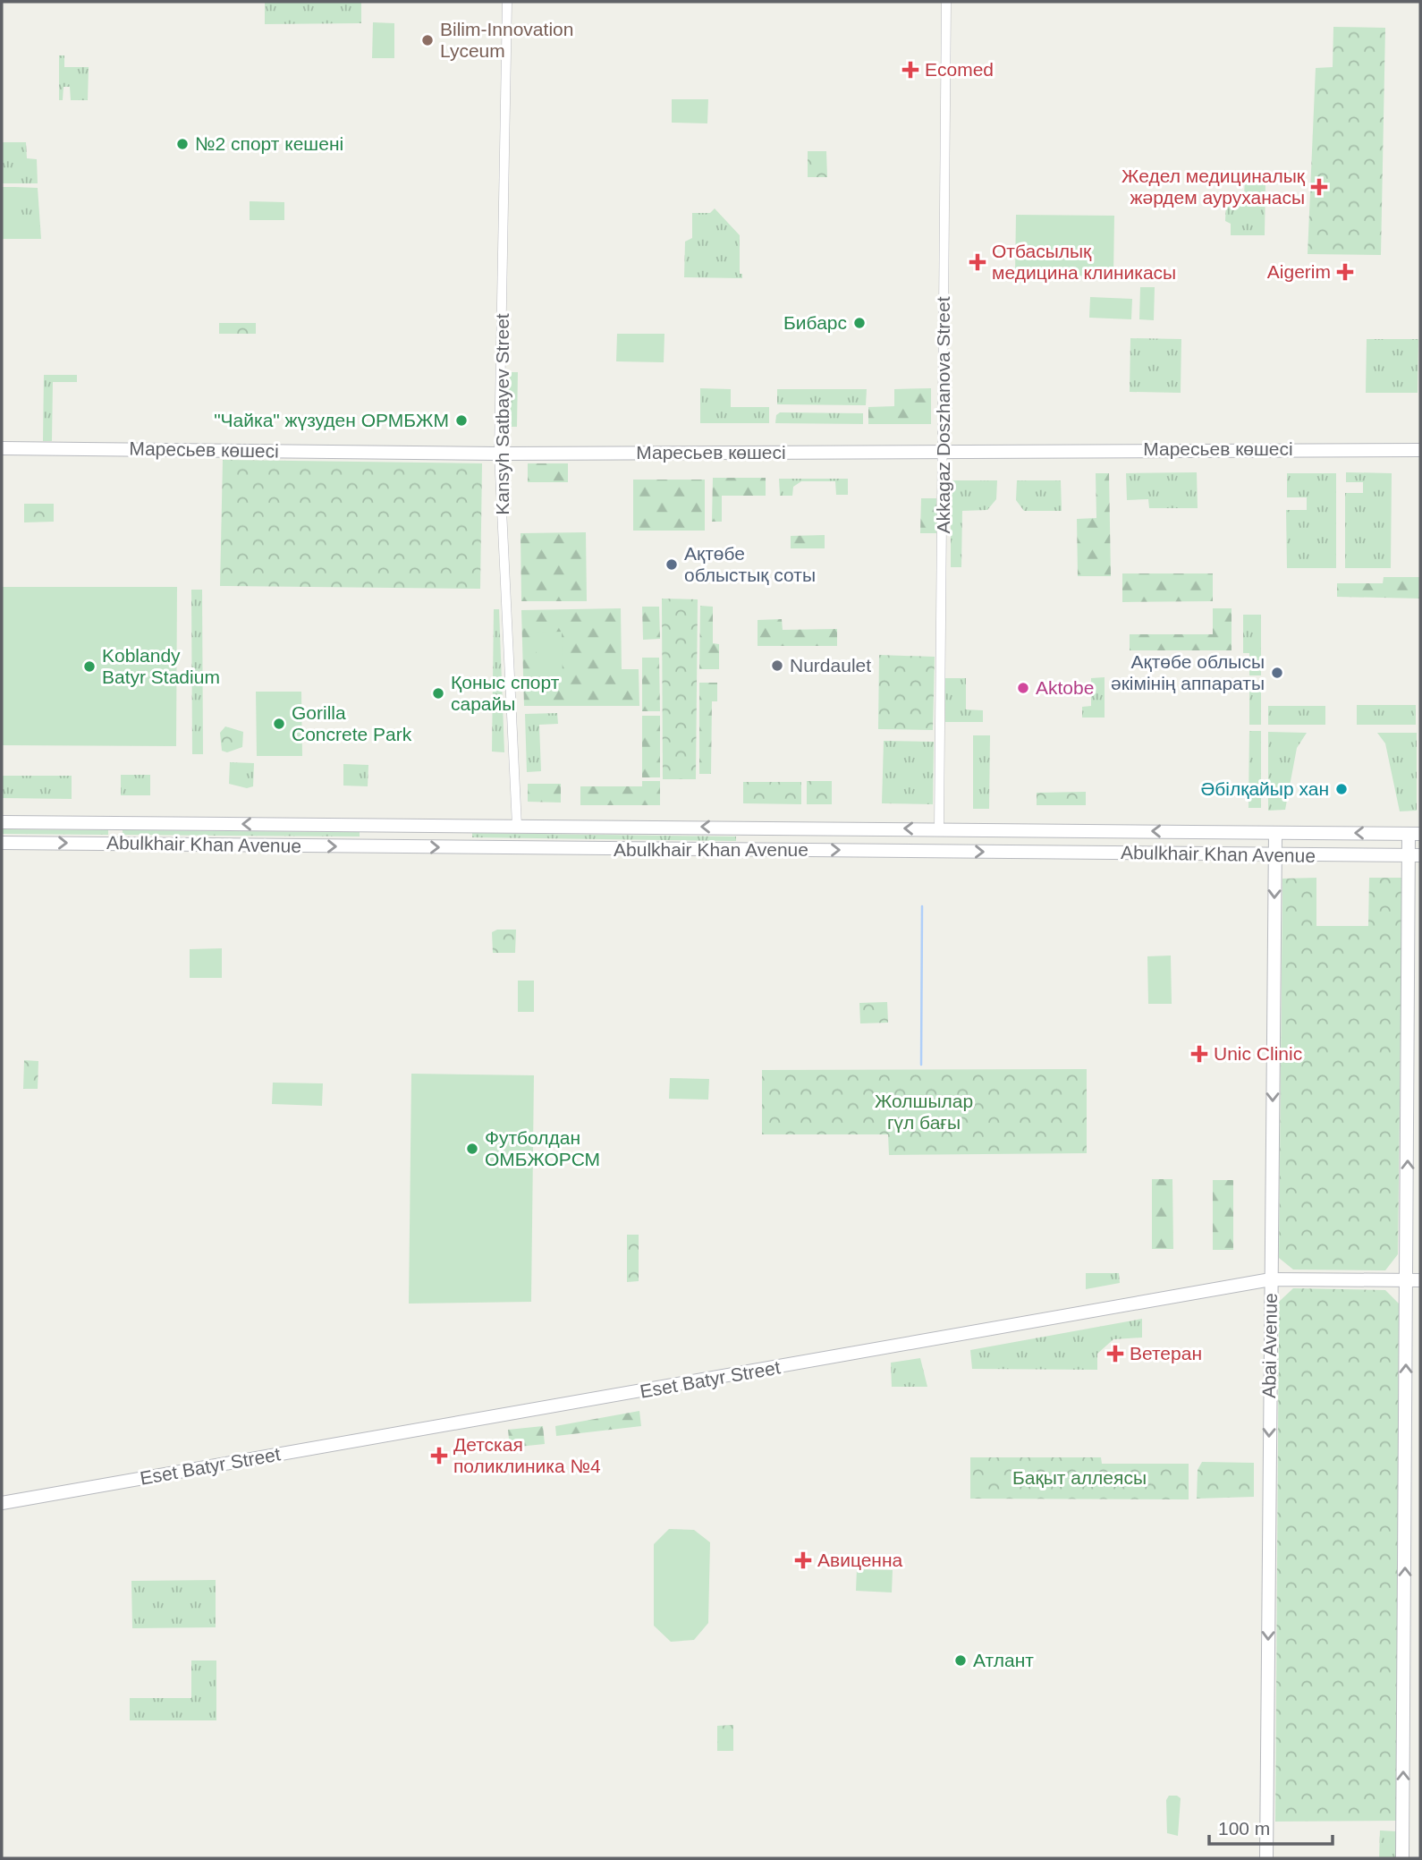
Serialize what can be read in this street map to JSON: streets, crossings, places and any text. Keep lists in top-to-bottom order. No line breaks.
{"streets":{"main road":["Маресьев көшесі","Abulkhair Khan Avenue","Abai Avenue","Eset Batyr Street"],"street":["Kansyh Satbayev Street","Akkagaz Doszhanova Street"]},"crossings":[["Kansyh Satbayev Street","Маресьев көшесі"],["Kansyh Satbayev Street","Abulkhair Khan Avenue"],["Akkagaz Doszhanova Street","Маресьев көшесі"],["Akkagaz Doszhanova Street","Abulkhair Khan Avenue"],["Abulkhair Khan Avenue","Abai Avenue"],["Abai Avenue","Eset Batyr Street"]],"one_way":["Abai Avenue"],"parks":["Жолшылар гүл бағы","Бақыт аллеясы"],"places":{"other":["Bilim-Innovation Lyceum","№2 спорт кешені","Бибарс","\"Чайка\" жүзуден ОРМБЖМ","Ақтөбе облыстық соты","Nurdaulet","Koblandy Batyr Stadium","Ақтөбе облысы әкімінің аппараты","Aktobe","Қоныс спорт сарайы","Gorilla Concrete Park","Әбілқайыр хан","Футболдан ОМБЖОРСМ","Атлант"],"health":["Ecomed","Жедел медициналық жәрдем ауруханасы","Отбасылық медицина клиникасы","Aigerim","Unic Clinic","Ветеран","Детская поликлиника №4","Авиценна"]},"scale_bar":"100 m"}
